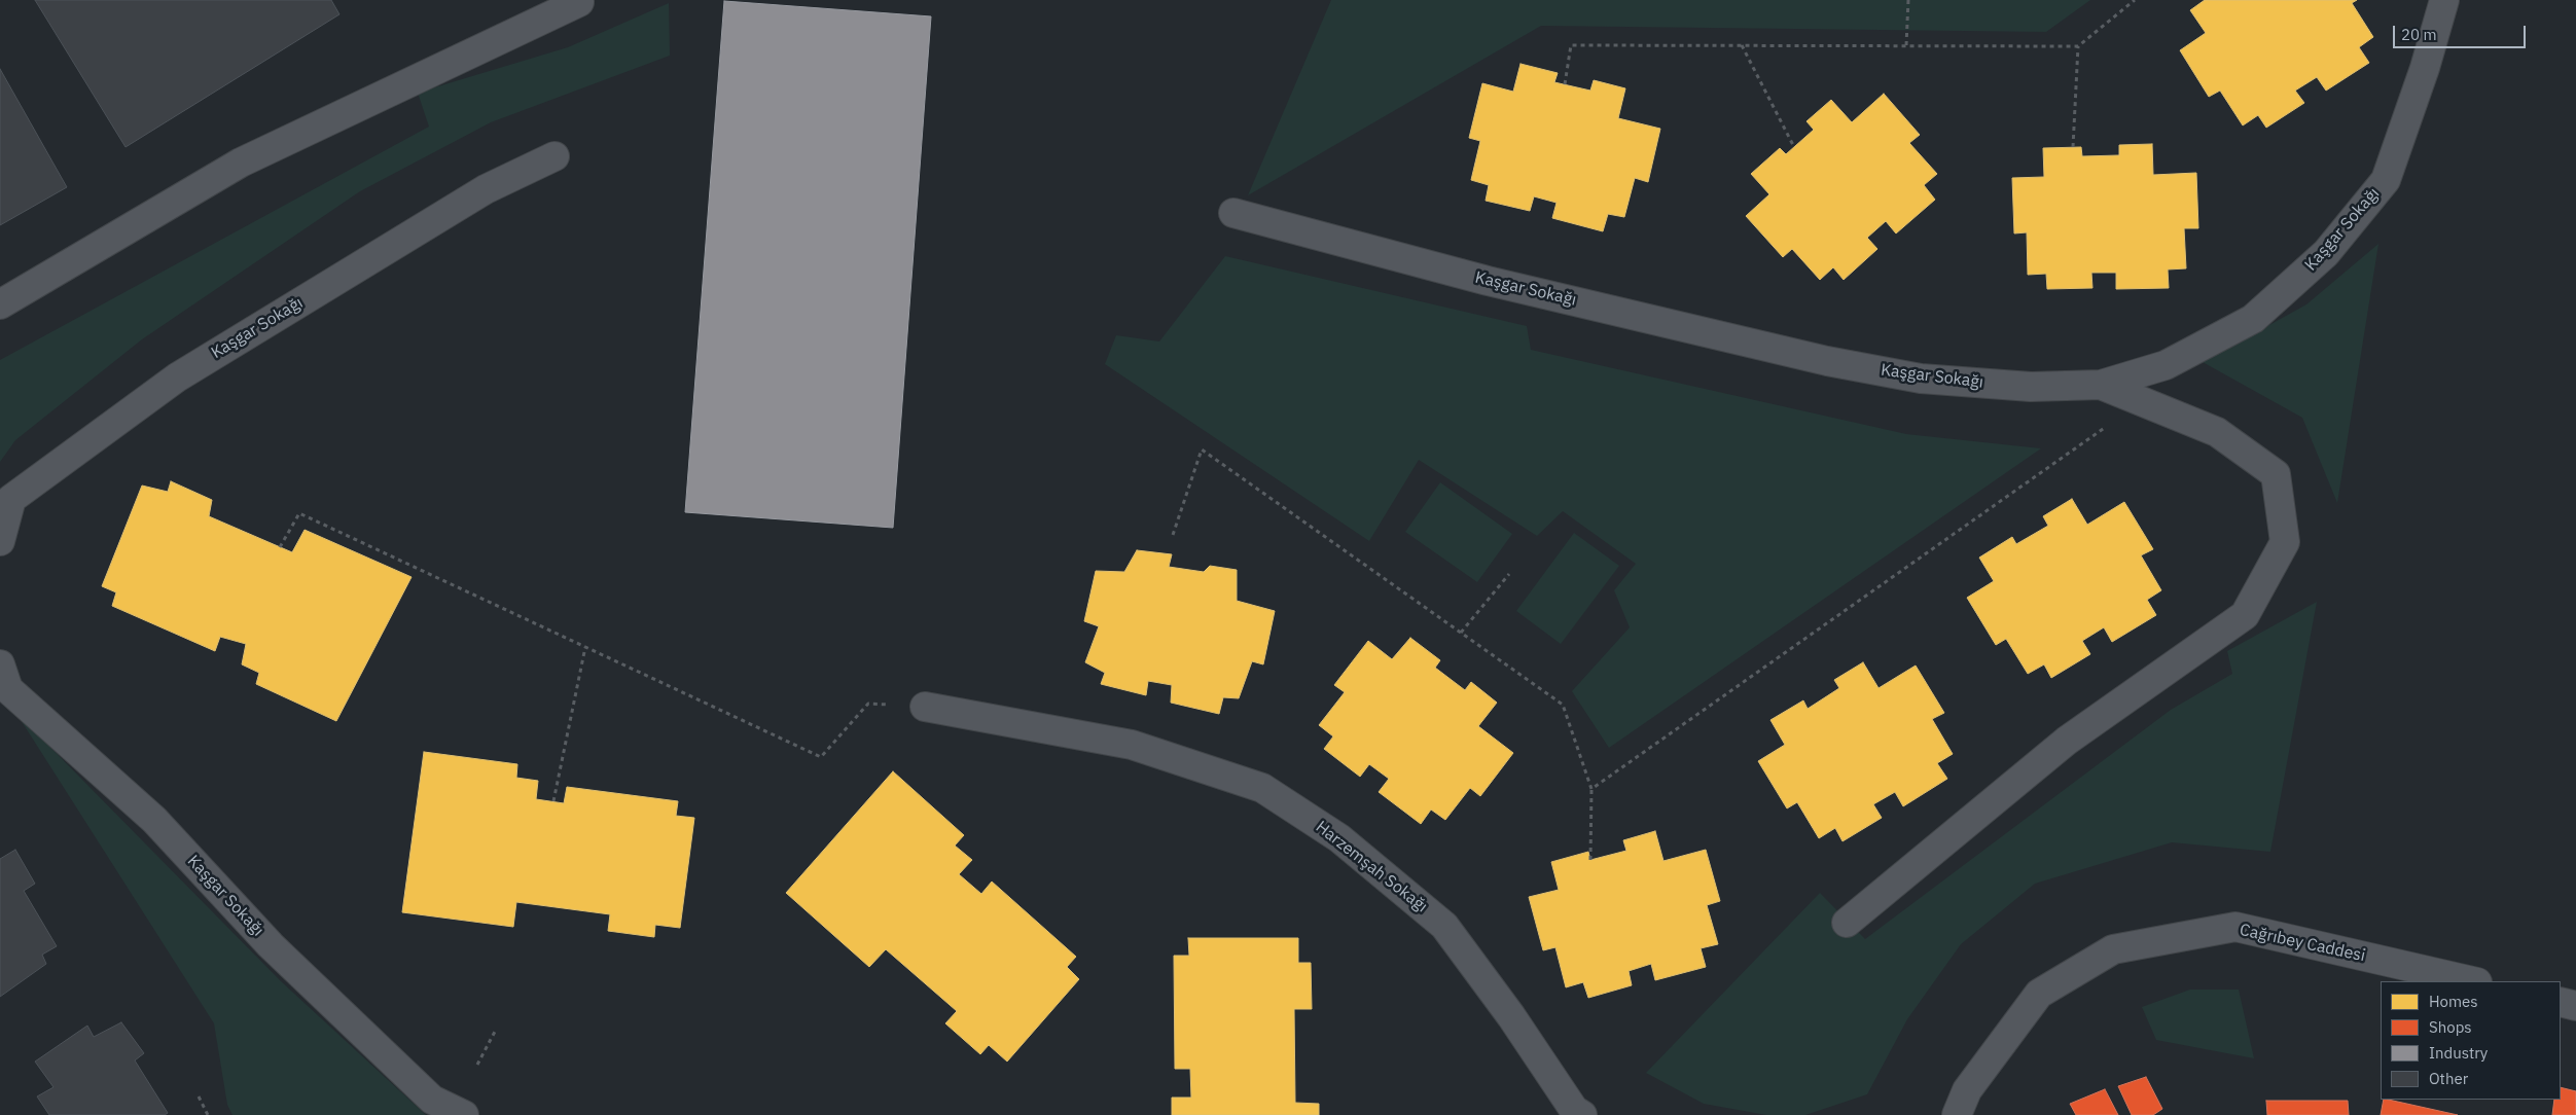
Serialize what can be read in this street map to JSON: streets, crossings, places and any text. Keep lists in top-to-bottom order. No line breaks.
{"streets":{"street":["Kaşgar Sokağı","Harzemşah Sokağı","Cağrıbey Caddesi"]},"legend":["Homes","Shops","Industry","Other"],"scale_bar":"20 m"}
